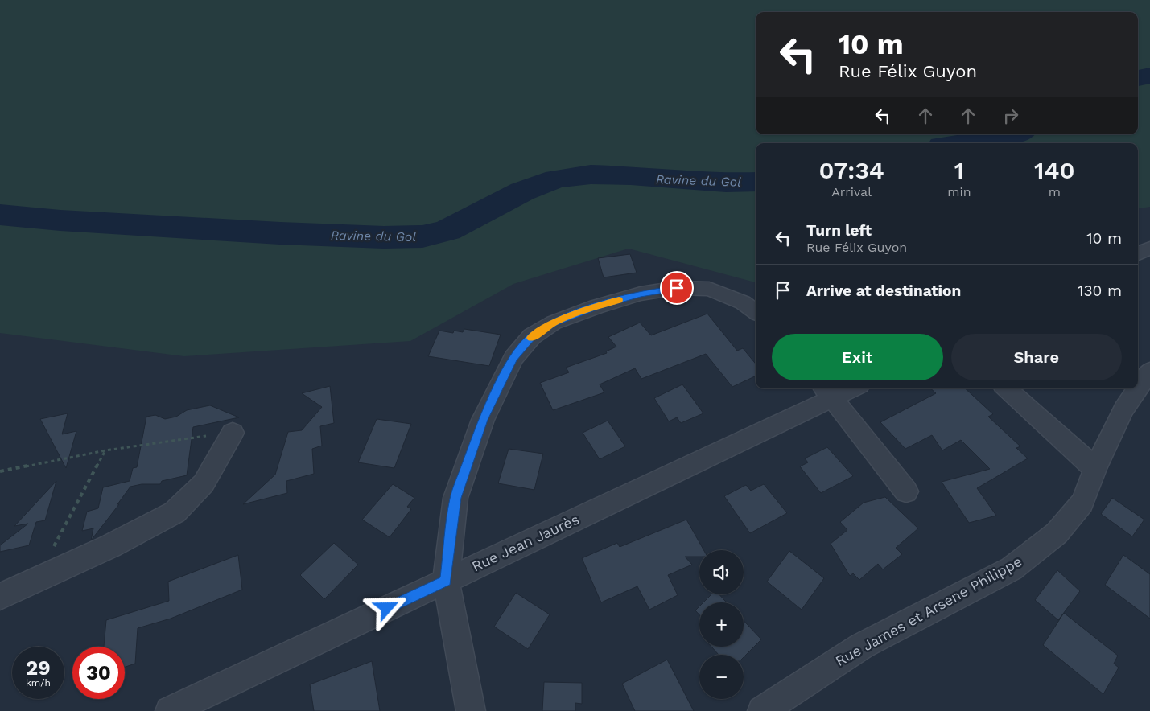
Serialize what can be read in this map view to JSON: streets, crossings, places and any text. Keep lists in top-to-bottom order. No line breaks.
{"streets":{"street":["Rue Jean Jaurès","Rue James et Arsene Philippe"]},"water":["Ravine du Gol"],"page":{"turn":["10 m","Rue Félix Guyon"],"eta":["07:34","Arrival","1","min","140","m"],"list":[{"name":"Turn left","note":"Rue Félix Guyon","value":"10 m"},{"name":"Arrive at destination","value":"130 m"}],"buttons":["Exit","Share"],"map_buttons":["+","−"],"speed":"29 km/h","limit":"30"}}
